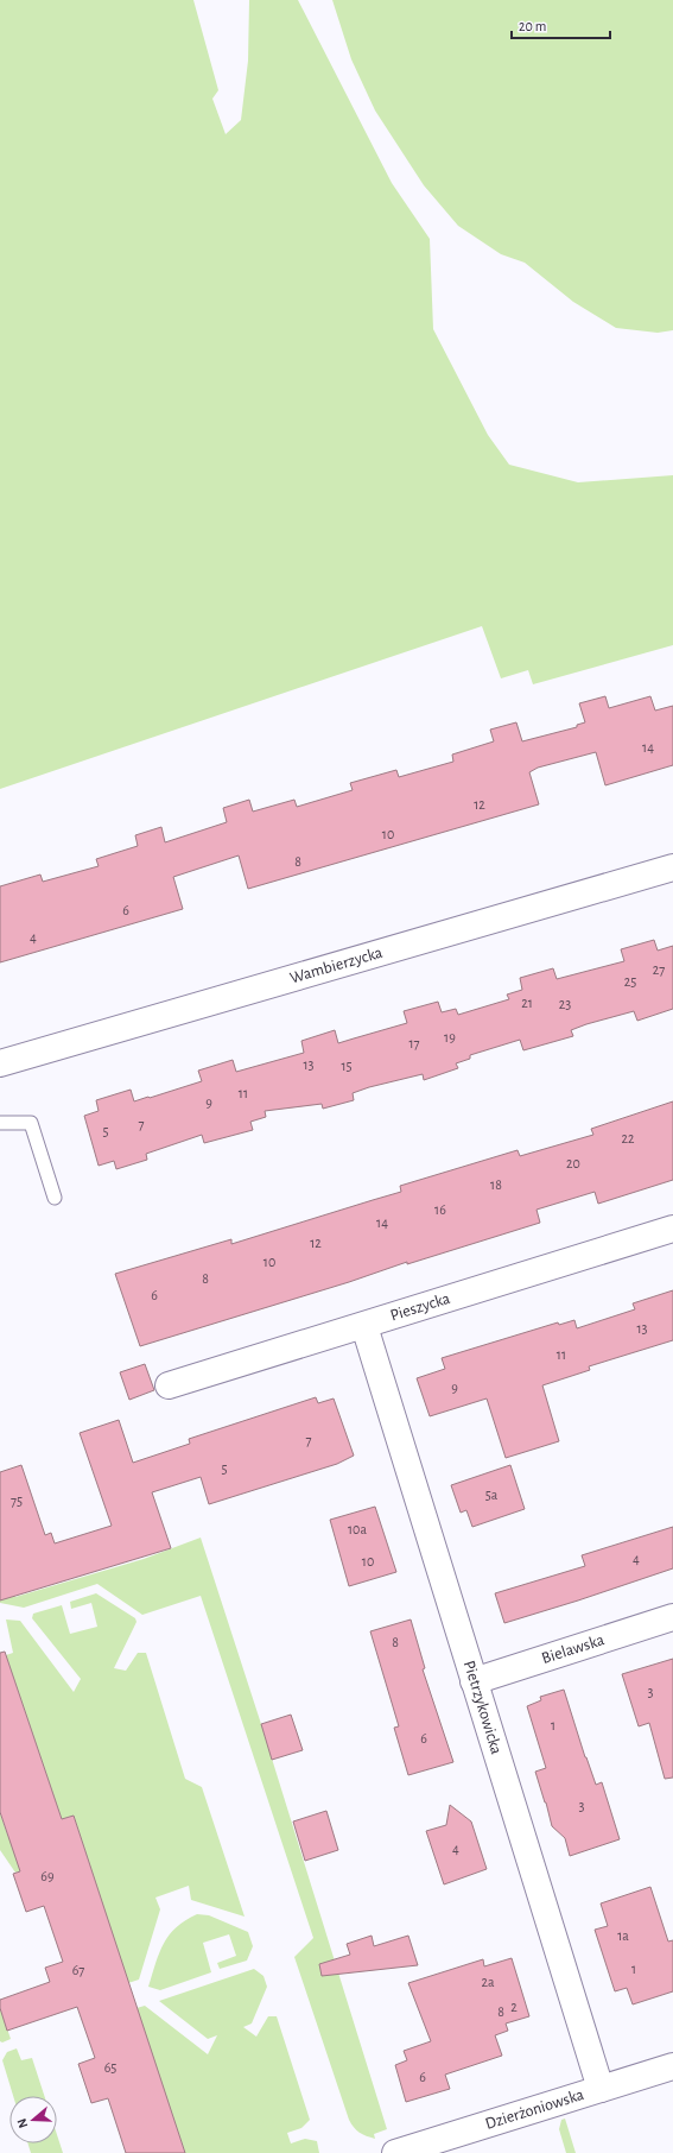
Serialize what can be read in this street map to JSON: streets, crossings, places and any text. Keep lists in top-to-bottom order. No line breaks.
{"streets":{"street":["Wambierzycka","Pieszycka","Bielawska","Pietrzykowicka","Dzierżoniowska"]},"crossings":[["Pieszycka","Pietrzykowicka"],["Bielawska","Pietrzykowicka"],["Pietrzykowicka","Dzierżoniowska"]],"house_numbers":["14","12","10","8","6","4","27","25","21","23","19","17","13","15","11","9","7","5","22","20","18","16","14","12","10","8","6","13","11","9","7","5","5a","75","10a","4","10","8","3","1","6","3","4","69","1a","1","67","2a","2","8","65","6"],"scale_bar":"20 m","north":"left"}
